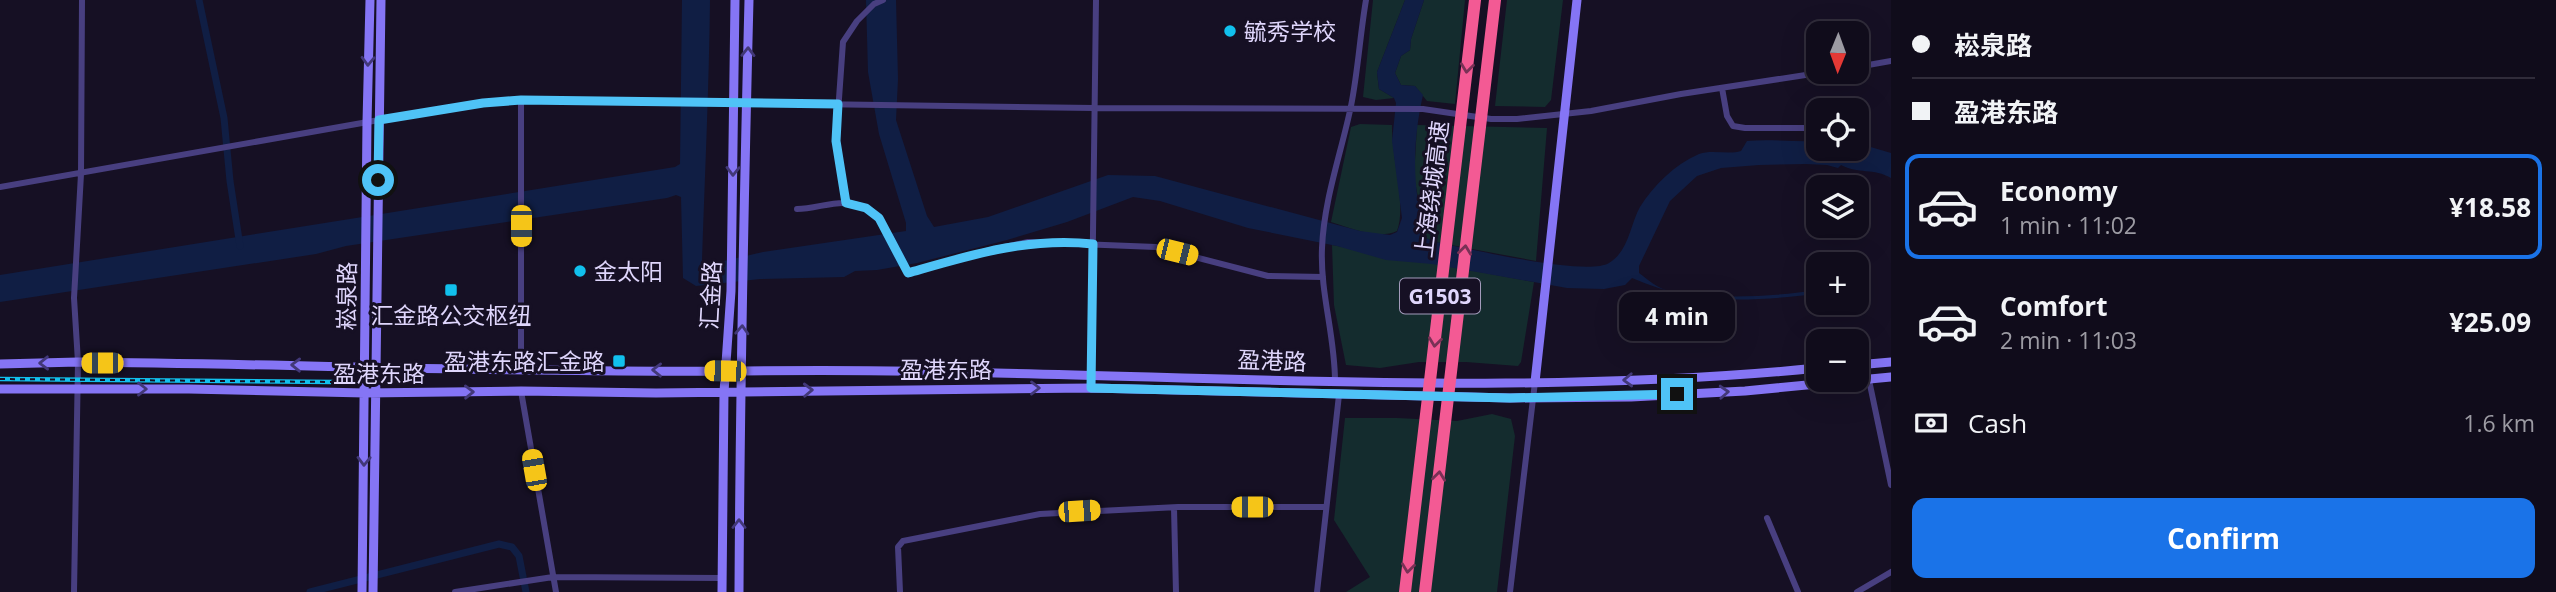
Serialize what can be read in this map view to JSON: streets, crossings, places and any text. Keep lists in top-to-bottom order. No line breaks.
{"streets":{"highway":["上海绕城高速","G1503"],"main road":["汇金路","崧泉路","盈港路","盈港东路"]},"crossings":[["汇金路","盈港路"],["汇金路","盈港东路"],["崧泉路","盈港东路"],["盈港路","盈港东路"]],"places":{"other":["毓秀学校","金太阳"],"transit":["汇金路公交枢纽","盈港东路汇金路"]},"north":"bottom","page":{"banner":["崧泉路","盈港东路"],"map_buttons":["+","−"],"list":[{"name":"Economy","note":"1 min · 11:02","value":"¥18.58"},{"name":"Comfort","note":"2 min · 11:03","value":"¥25.09"}],"bubble":"4 min","pay":["Cash","1.6 km"],"buttons":"Confirm"}}
